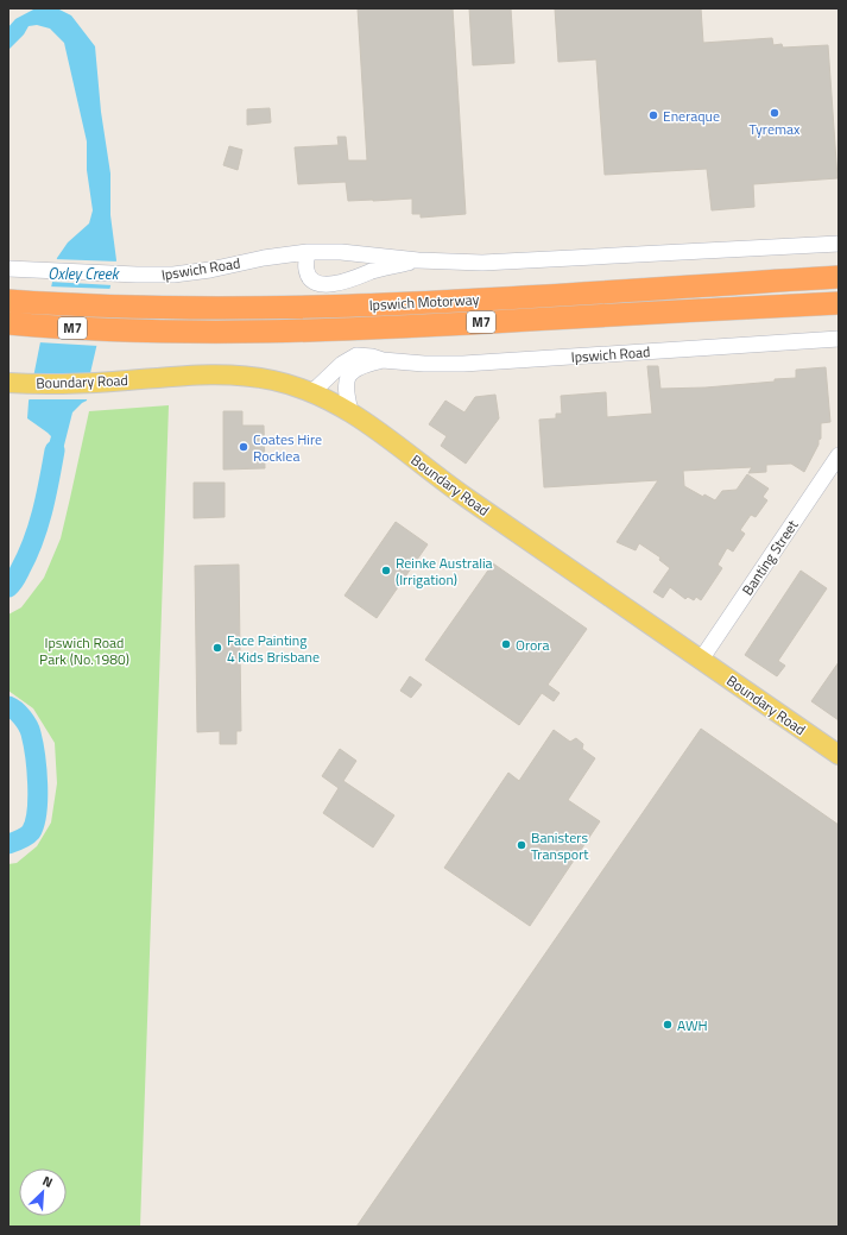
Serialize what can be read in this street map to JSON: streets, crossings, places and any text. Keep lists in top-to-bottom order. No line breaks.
{"streets":{"highway":["Ipswich Motorway","M7"],"main road":["Boundary Road"],"street":["Ipswich Road","Banting Street"]},"crossings":[["Ipswich Road","Boundary Road"],["Boundary Road","Banting Street"]],"water":["Oxley Creek"],"parks":["Ipswich Road Park (No.1980)"],"places":["Tyremax","Eneraque","Coates Hire Rocklea","Reinke Australia (Irrigation)","Orora","Face Painting 4 Kids Brisbane","Banisters Transport","AWH"],"north":"top right"}
